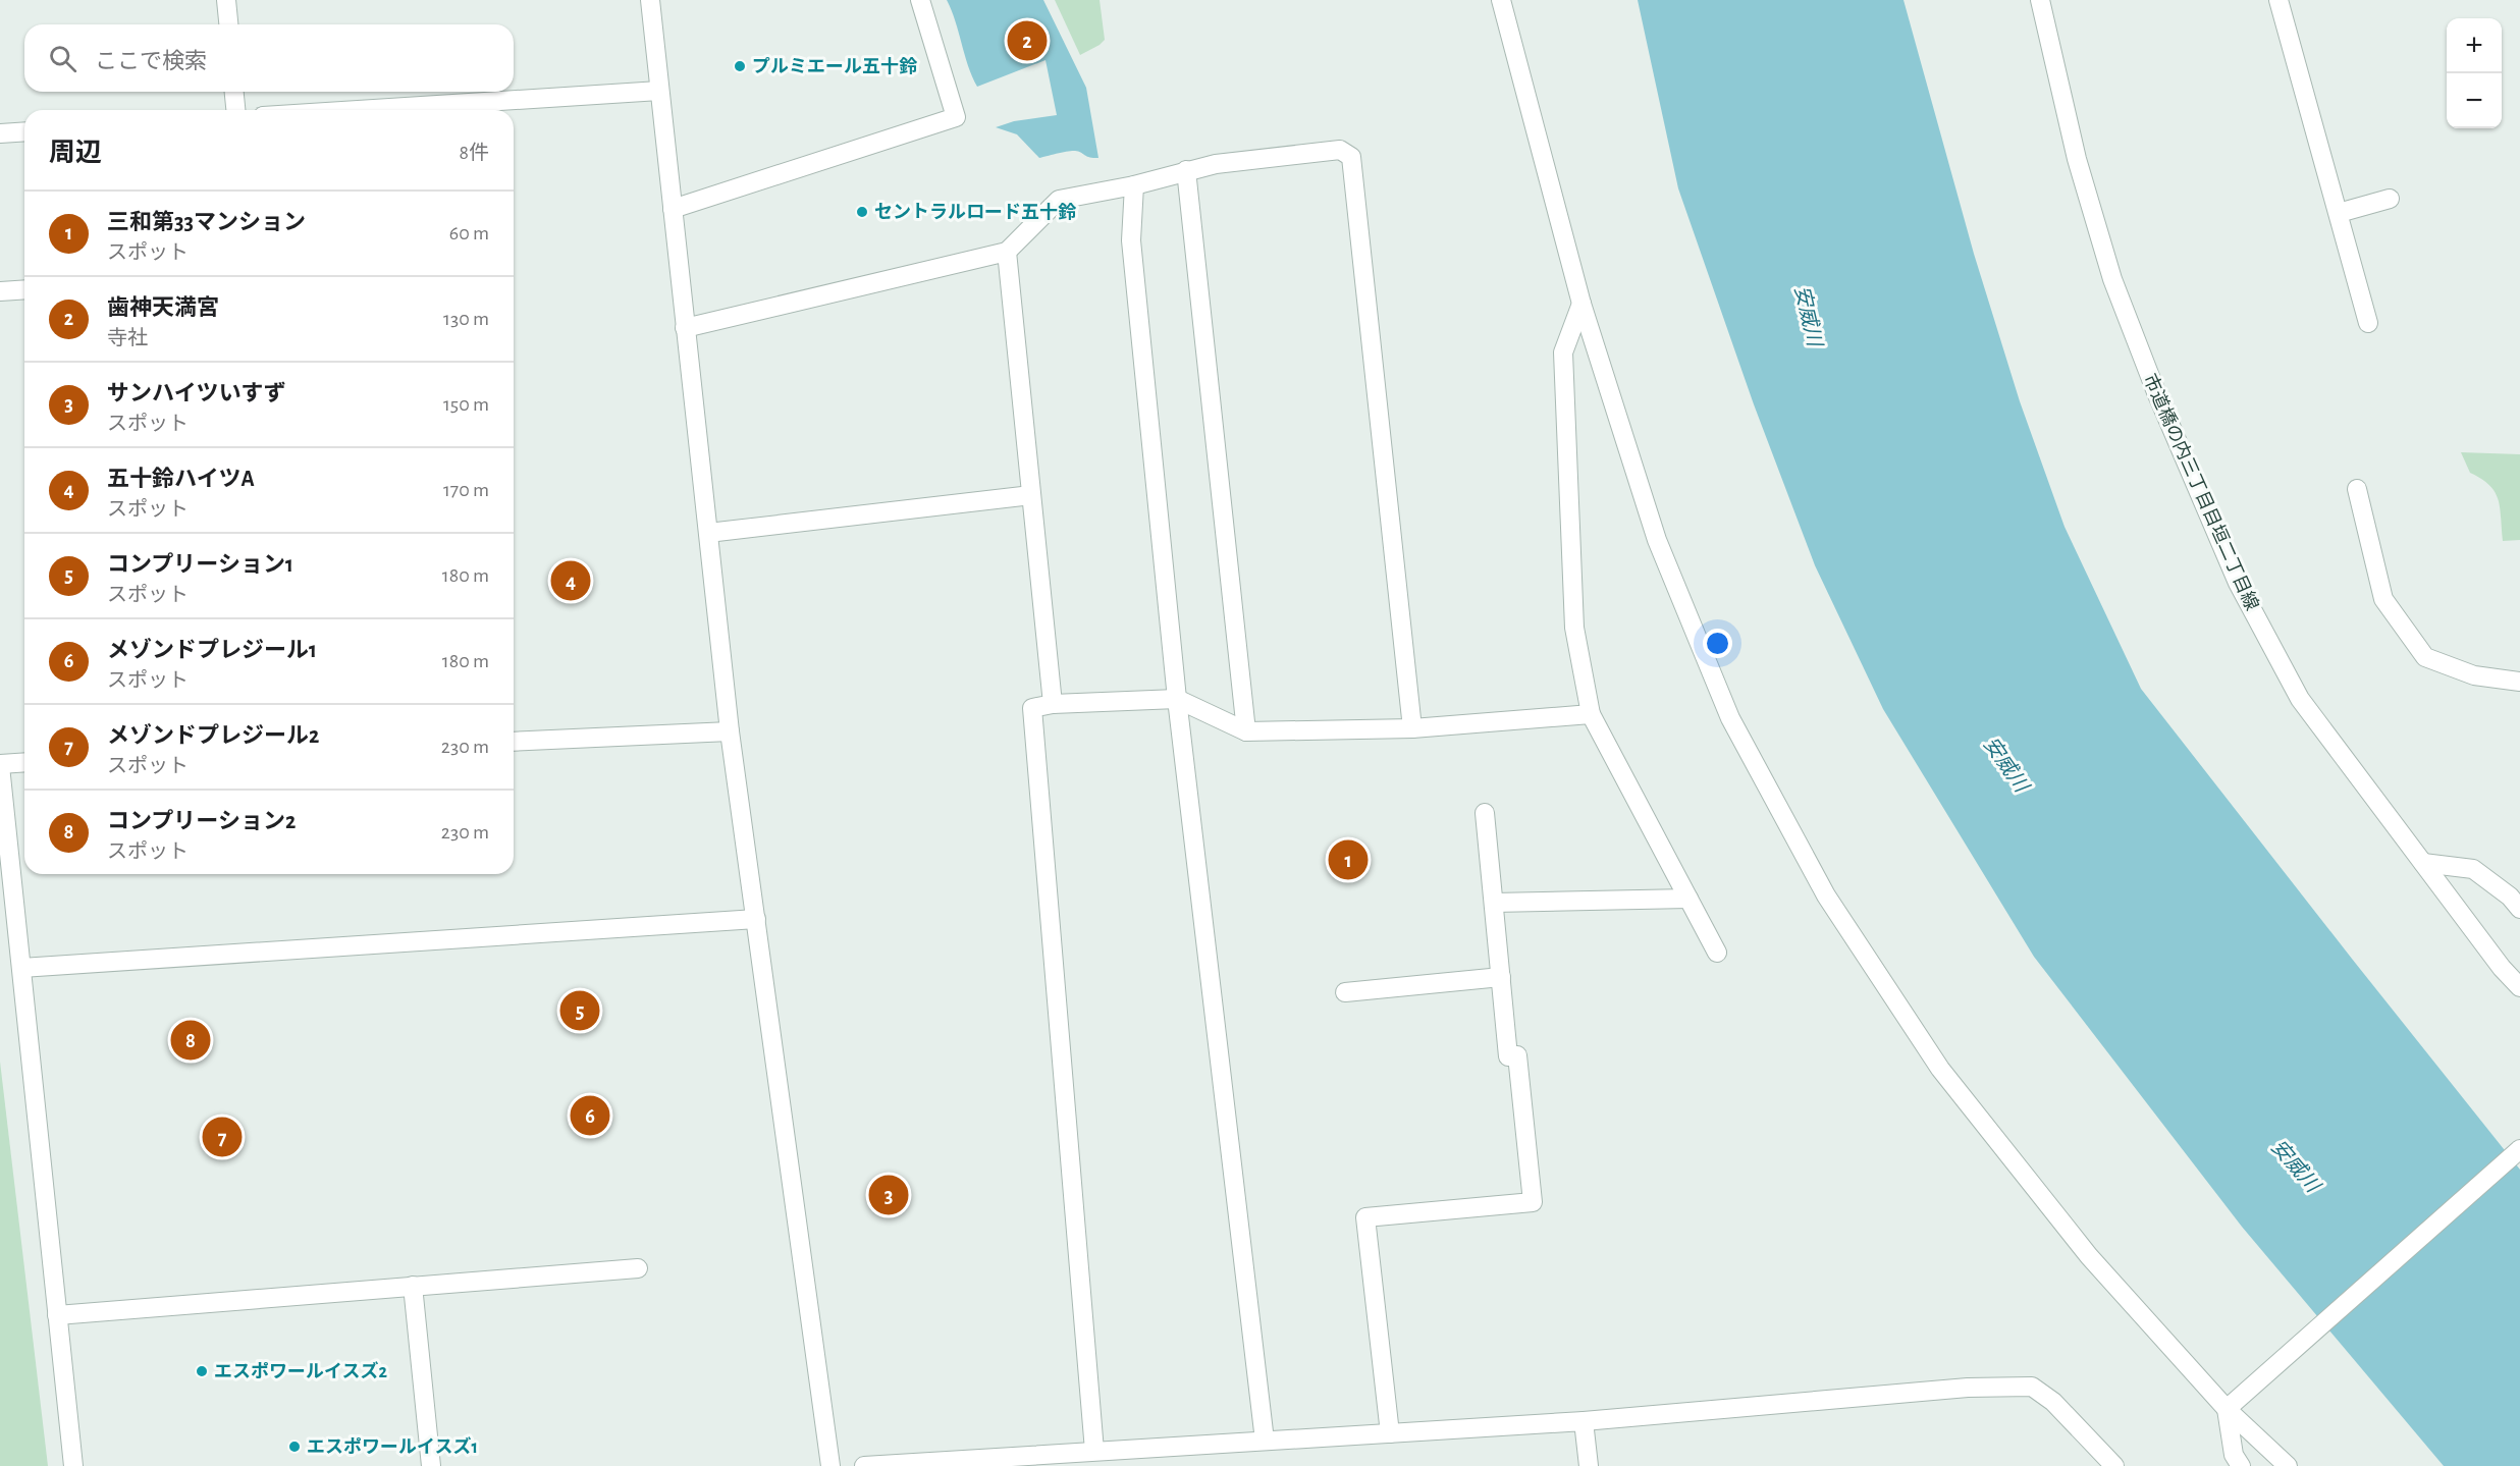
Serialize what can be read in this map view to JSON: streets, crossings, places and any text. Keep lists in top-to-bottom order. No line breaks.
{"streets":{"street":["市道橋の内三丁目目垣二丁目線"]},"water":["安威川"],"places":["プルミエール五十鈴","セントラルロード五十鈴","エスポワールイスズ2","エスポワールイスズ1"],"page":{"map_buttons":["+","−"],"pins":["2","4","1","5","8","6","7","3"],"search":"ここで検索","heading":["周辺","8件"],"list":[{"mark":"1","name":"三和第33マンション","note":"スポット","value":"60 m"},{"mark":"2","name":"歯神天満宮","note":"寺社","value":"130 m"},{"mark":"3","name":"サンハイツいすず","note":"スポット","value":"150 m"},{"mark":"4","name":"五十鈴ハイツA","note":"スポット","value":"170 m"},{"mark":"5","name":"コンプリーション1","note":"スポット","value":"180 m"},{"mark":"6","name":"メゾンドプレジール1","note":"スポット","value":"180 m"},{"mark":"7","name":"メゾンドプレジール2","note":"スポット","value":"230 m"},{"mark":"8","name":"コンプリーション2","note":"スポット","value":"230 m"}]}}
